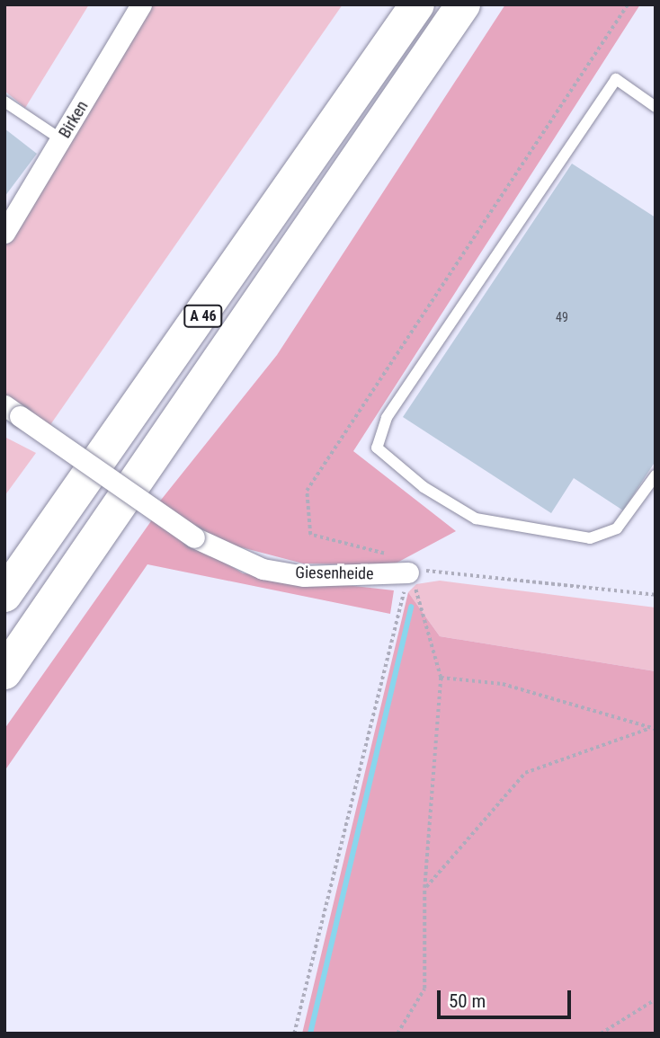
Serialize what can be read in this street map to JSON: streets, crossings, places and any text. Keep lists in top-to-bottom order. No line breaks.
{"streets":{"highway":["A 46"],"street":["Birken","Giesenheide"]},"house_numbers":["49"],"scale_bar":"50 m"}
